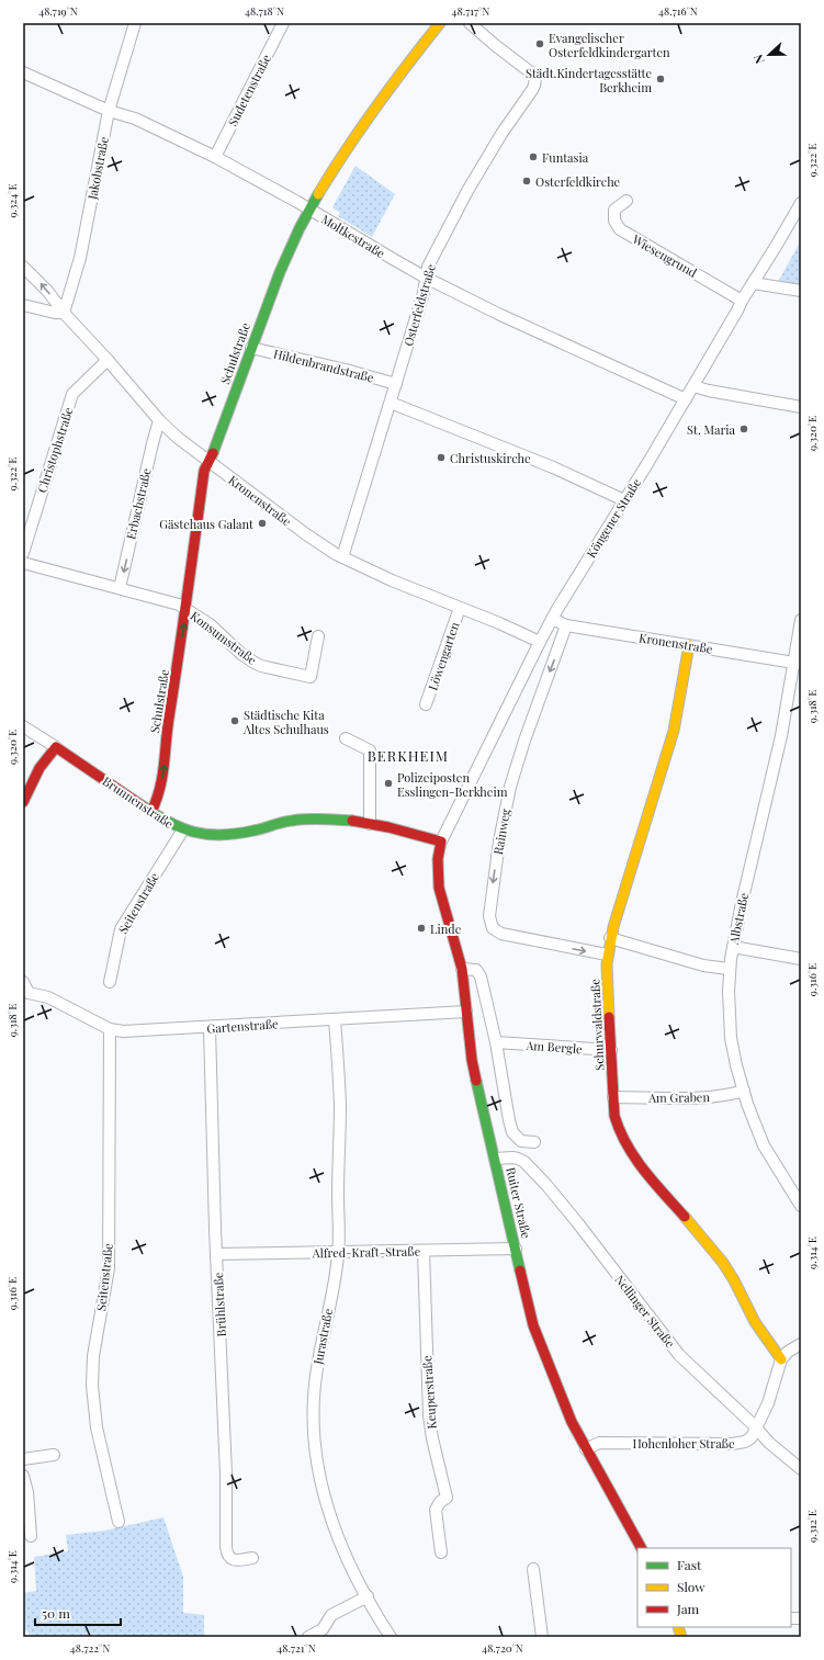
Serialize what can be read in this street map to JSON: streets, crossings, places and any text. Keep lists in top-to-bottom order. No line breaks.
{"streets":{"street":["Sudetenstraße","Jakobstraße","Moltkestraße","Wiesengrund","Osterfeldstraße","Schulstraße","Hildenbrandstraße","Christophstraße","Kronenstraße","Erbachstraße","Köngener Straße","Konsumstraße","Löwengarten","Brunnenstraße","Rainweg","Seitenstraße","Albstraße","Schurwaldstraße","Gartenstraße","Am Bergle","Am Graben","Ruiter Straße","Alfred-Kraft-Straße","Brühlstraße","Nellinger Straße","Jurastraße","Keuperstraße","Hohenloher Straße"]},"crossings":[["Sudetenstraße","Moltkestraße"],["Jakobstraße","Moltkestraße"],["Jakobstraße","Kronenstraße"],["Moltkestraße","Osterfeldstraße"],["Moltkestraße","Schulstraße"],["Moltkestraße","Köngener Straße"],["Wiesengrund","Köngener Straße"],["Osterfeldstraße","Hildenbrandstraße"],["Osterfeldstraße","Kronenstraße"],["Schulstraße","Hildenbrandstraße"],["Schulstraße","Kronenstraße"],["Schulstraße","Konsumstraße"],["Schulstraße","Brunnenstraße"],["Christophstraße","Kronenstraße"],["Kronenstraße","Erbachstraße"],["Kronenstraße","Köngener Straße"],["Kronenstraße","Löwengarten"],["Kronenstraße","Rainweg"],["Kronenstraße","Albstraße"],["Kronenstraße","Schurwaldstraße"],["Erbachstraße","Konsumstraße"],["Köngener Straße","Brunnenstraße"],["Köngener Straße","Ruiter Straße"],["Brunnenstraße","Seitenstraße"],["Brunnenstraße","Ruiter Straße"],["Rainweg","Schurwaldstraße"],["Seitenstraße","Gartenstraße"],["Albstraße","Am Graben"],["Schurwaldstraße","Am Bergle"],["Schurwaldstraße","Am Graben"],["Schurwaldstraße","Hohenloher Straße"],["Gartenstraße","Ruiter Straße"],["Gartenstraße","Brühlstraße"],["Gartenstraße","Jurastraße"],["Ruiter Straße","Alfred-Kraft-Straße"],["Ruiter Straße","Nellinger Straße"],["Ruiter Straße","Hohenloher Straße"],["Alfred-Kraft-Straße","Brühlstraße"],["Alfred-Kraft-Straße","Jurastraße"],["Alfred-Kraft-Straße","Keuperstraße"],["Nellinger Straße","Hohenloher Straße"]],"one_way":["Erbachstraße"],"districts":["BERKHEIM"],"places":["Evangelischer Osterfeldkindergarten","Städt.Kindertagesstätte Berkheim","Funtasia","Osterfeldkirche","St. Maria","Christuskirche","Gästehaus Galant","Städtische Kita Altes Schulhaus","Polizeiposten Esslingen-Berkheim","Linde"],"legend":["Fast","Slow","Jam"],"scale_bar":"50 m","north":"left","coordinates":["48.719°N","48.718°N","48.717°N","48.716°N","9.322°E","9.324°E","9.320°E","9.318°E","9.316°E","9.314°E","9.312°E","48.722°N","48.721°N","48.720°N"]}
